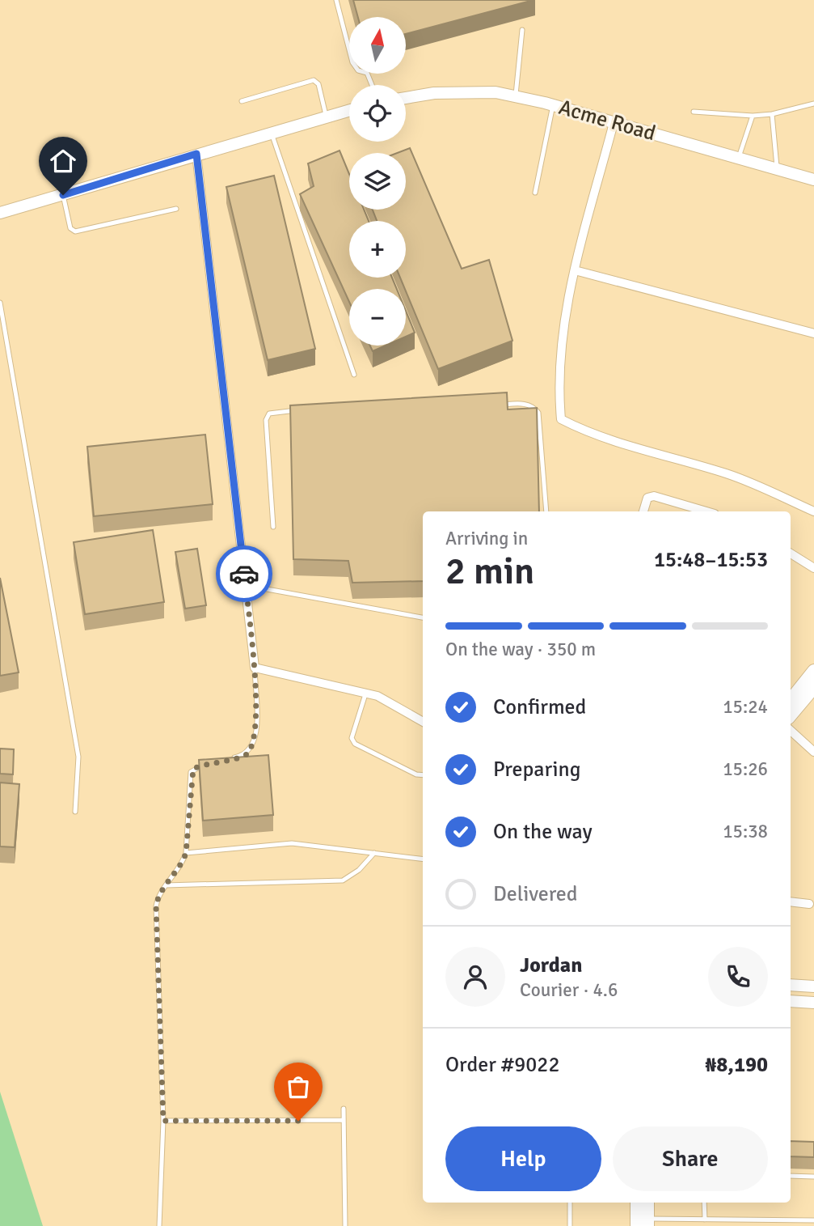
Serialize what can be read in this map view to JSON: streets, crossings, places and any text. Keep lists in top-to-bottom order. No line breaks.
{"streets":{"street":["Acme Road"]},"north":"top","page":{"map_buttons":["+","−"],"heading":["2 min","Arriving in","15:48–15:53"],"panel":["Jordan","Courier · 4.6","Order #9022","₦8,190"],"bar":"On the way · 350 m","list":[["Confirmed","15:24"],["Preparing","15:26"],["On the way","15:38"],"Delivered"],"buttons":["Help","Share"]}}
